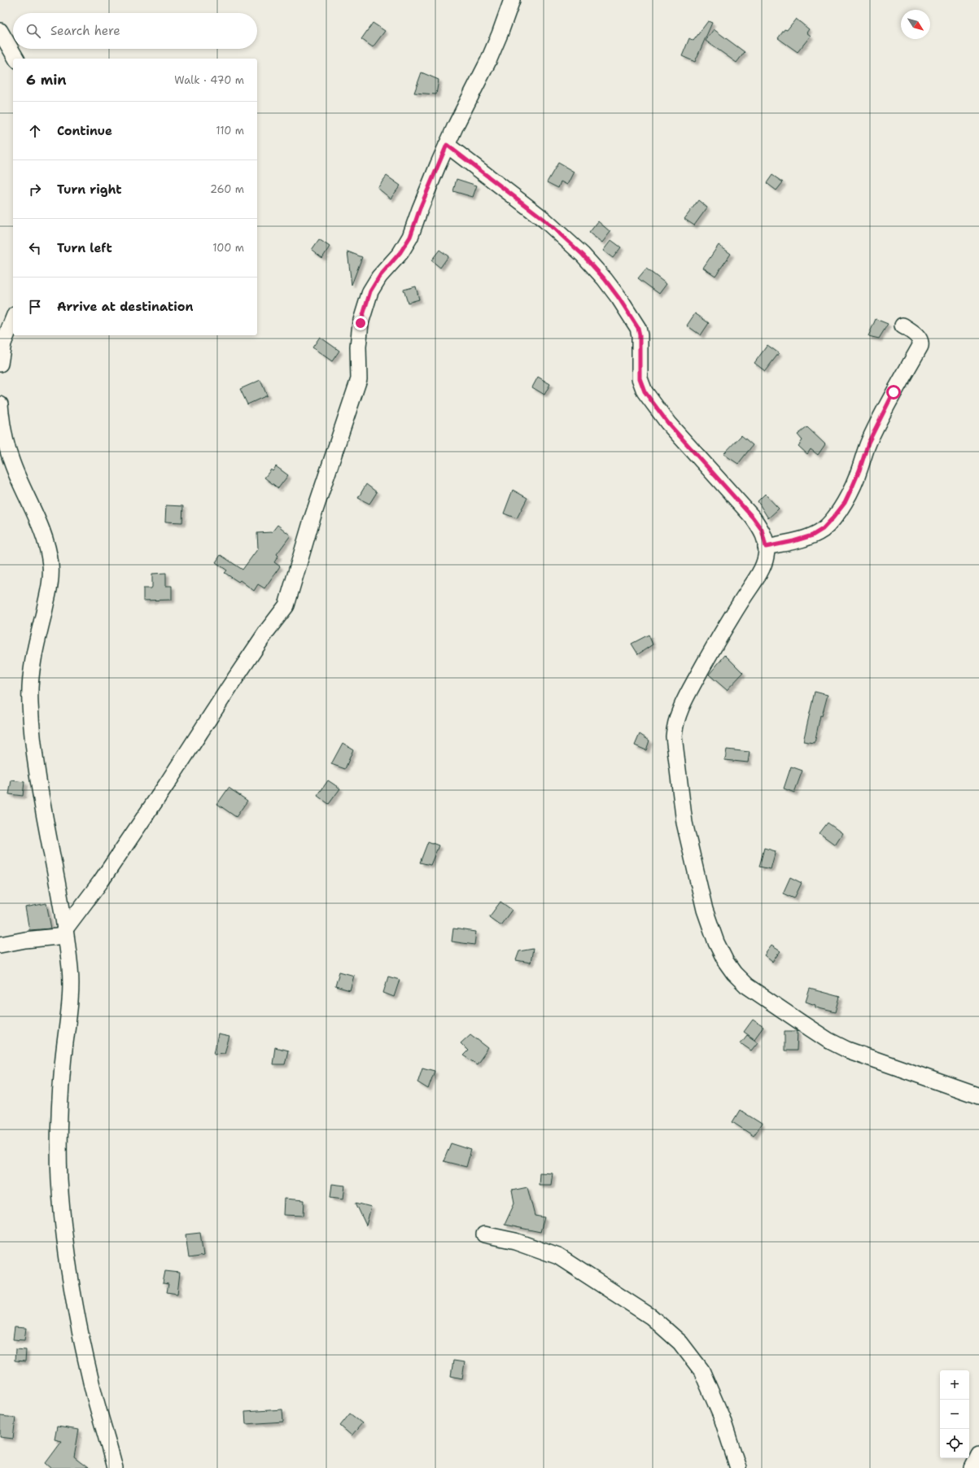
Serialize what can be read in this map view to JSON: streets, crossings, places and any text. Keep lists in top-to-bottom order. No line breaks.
{"north":"bottom right","page":{"search":"Search here","heading":["6 min","Walk · 470 m"],"list":[["Continue","110 m"],["Turn right","260 m"],["Turn left","100 m"],"Arrive at destination"],"map_buttons":["+","−"]}}
